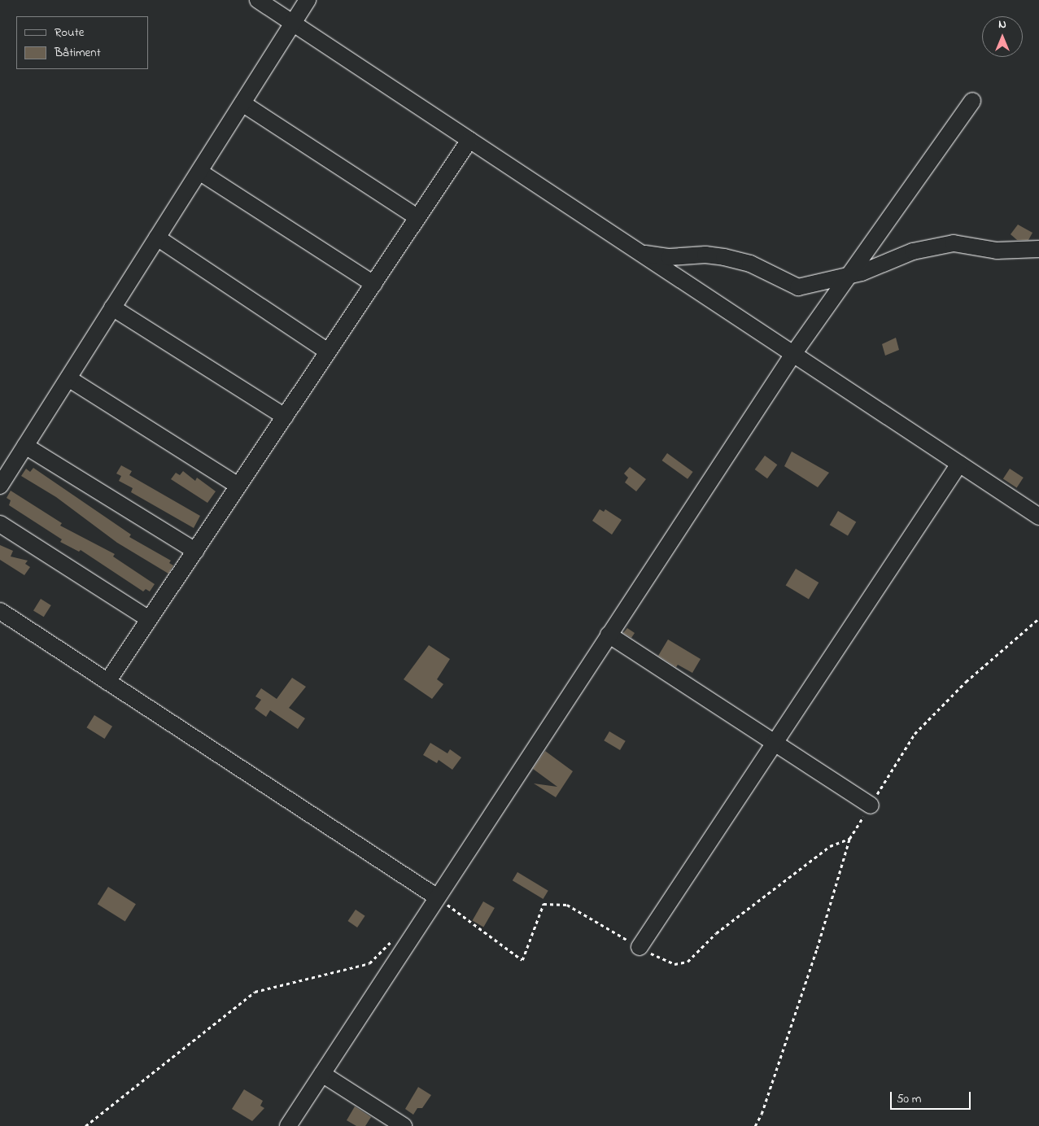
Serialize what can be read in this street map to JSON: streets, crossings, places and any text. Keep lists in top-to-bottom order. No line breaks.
{"legend":["Route","Bâtiment"],"scale_bar":"50 m","north":"top"}
